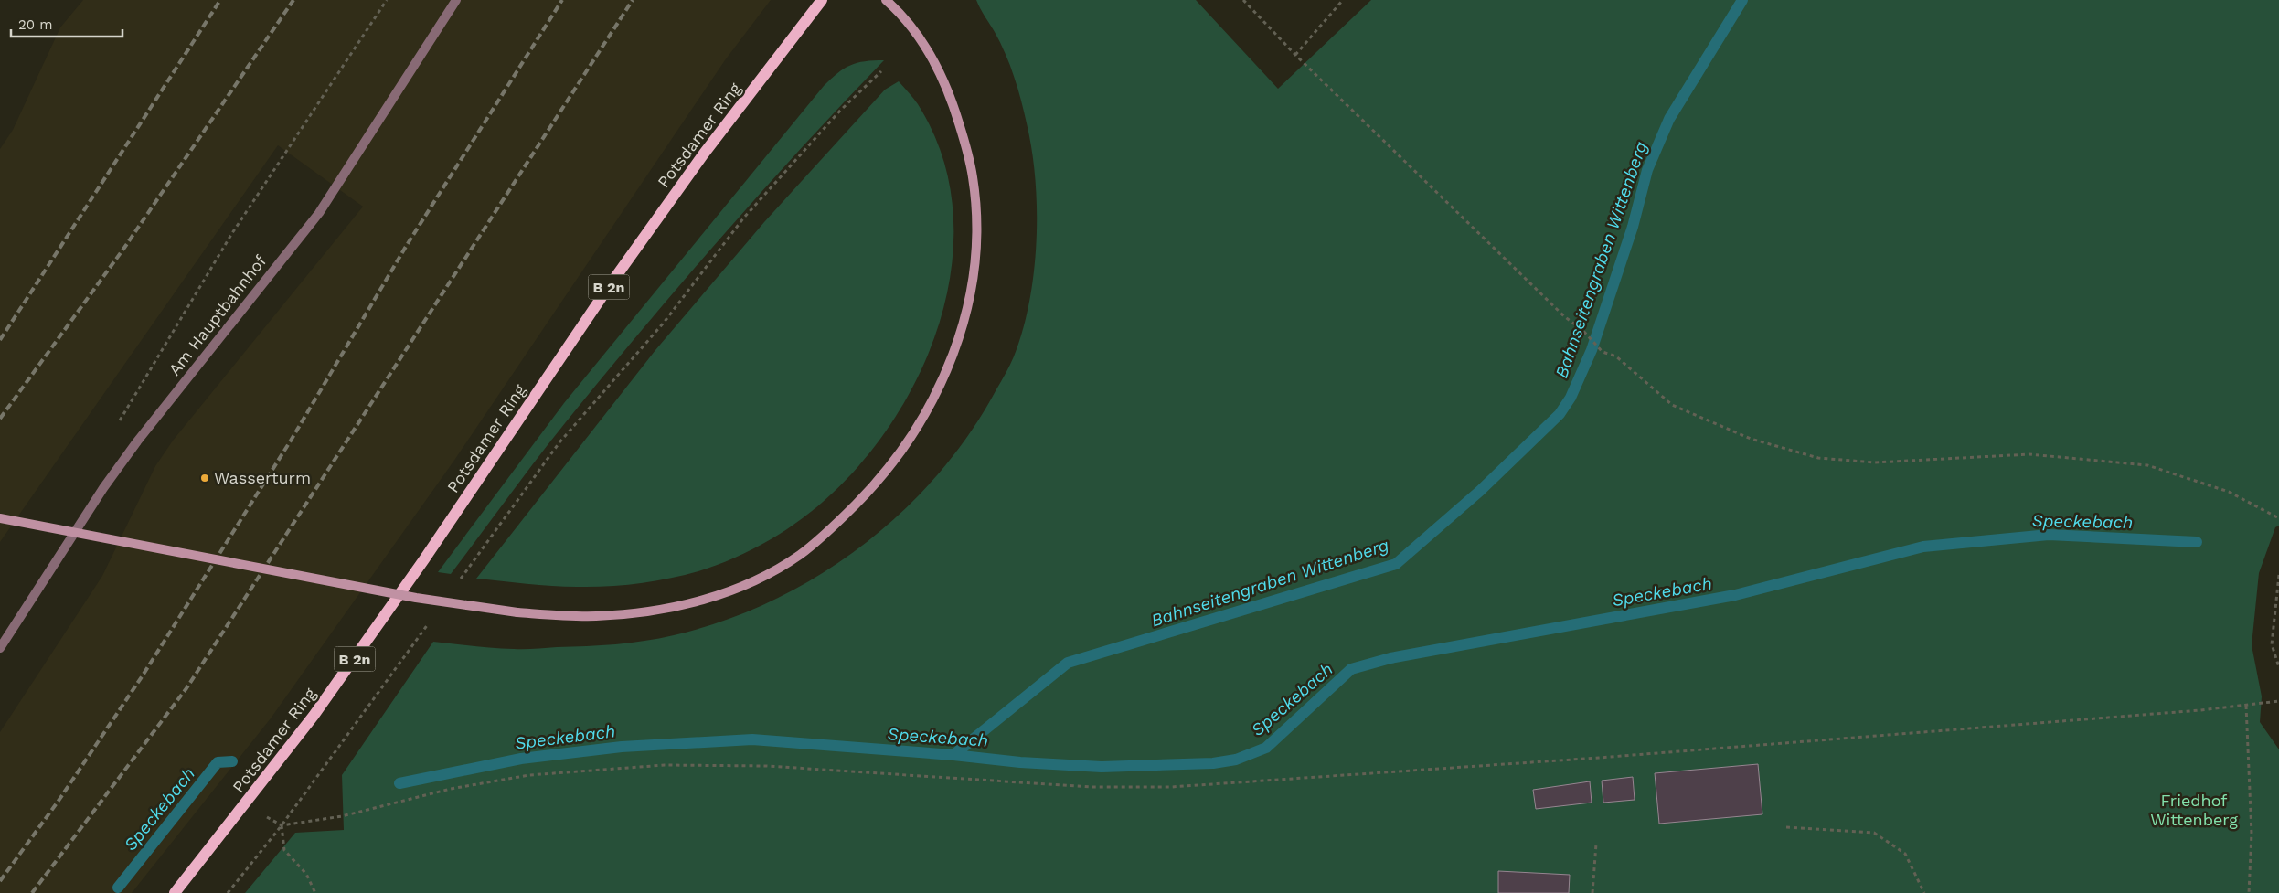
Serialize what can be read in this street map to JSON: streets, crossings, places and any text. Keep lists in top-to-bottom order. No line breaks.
{"streets":{"main road":["Potsdamer Ring","B 2n"],"street":["Am Hauptbahnhof"]},"water":["Bahnseitengraben Wittenberg","Speckebach"],"parks":["Friedhof Wittenberg"],"places":["Wasserturm"],"scale_bar":"20 m"}
